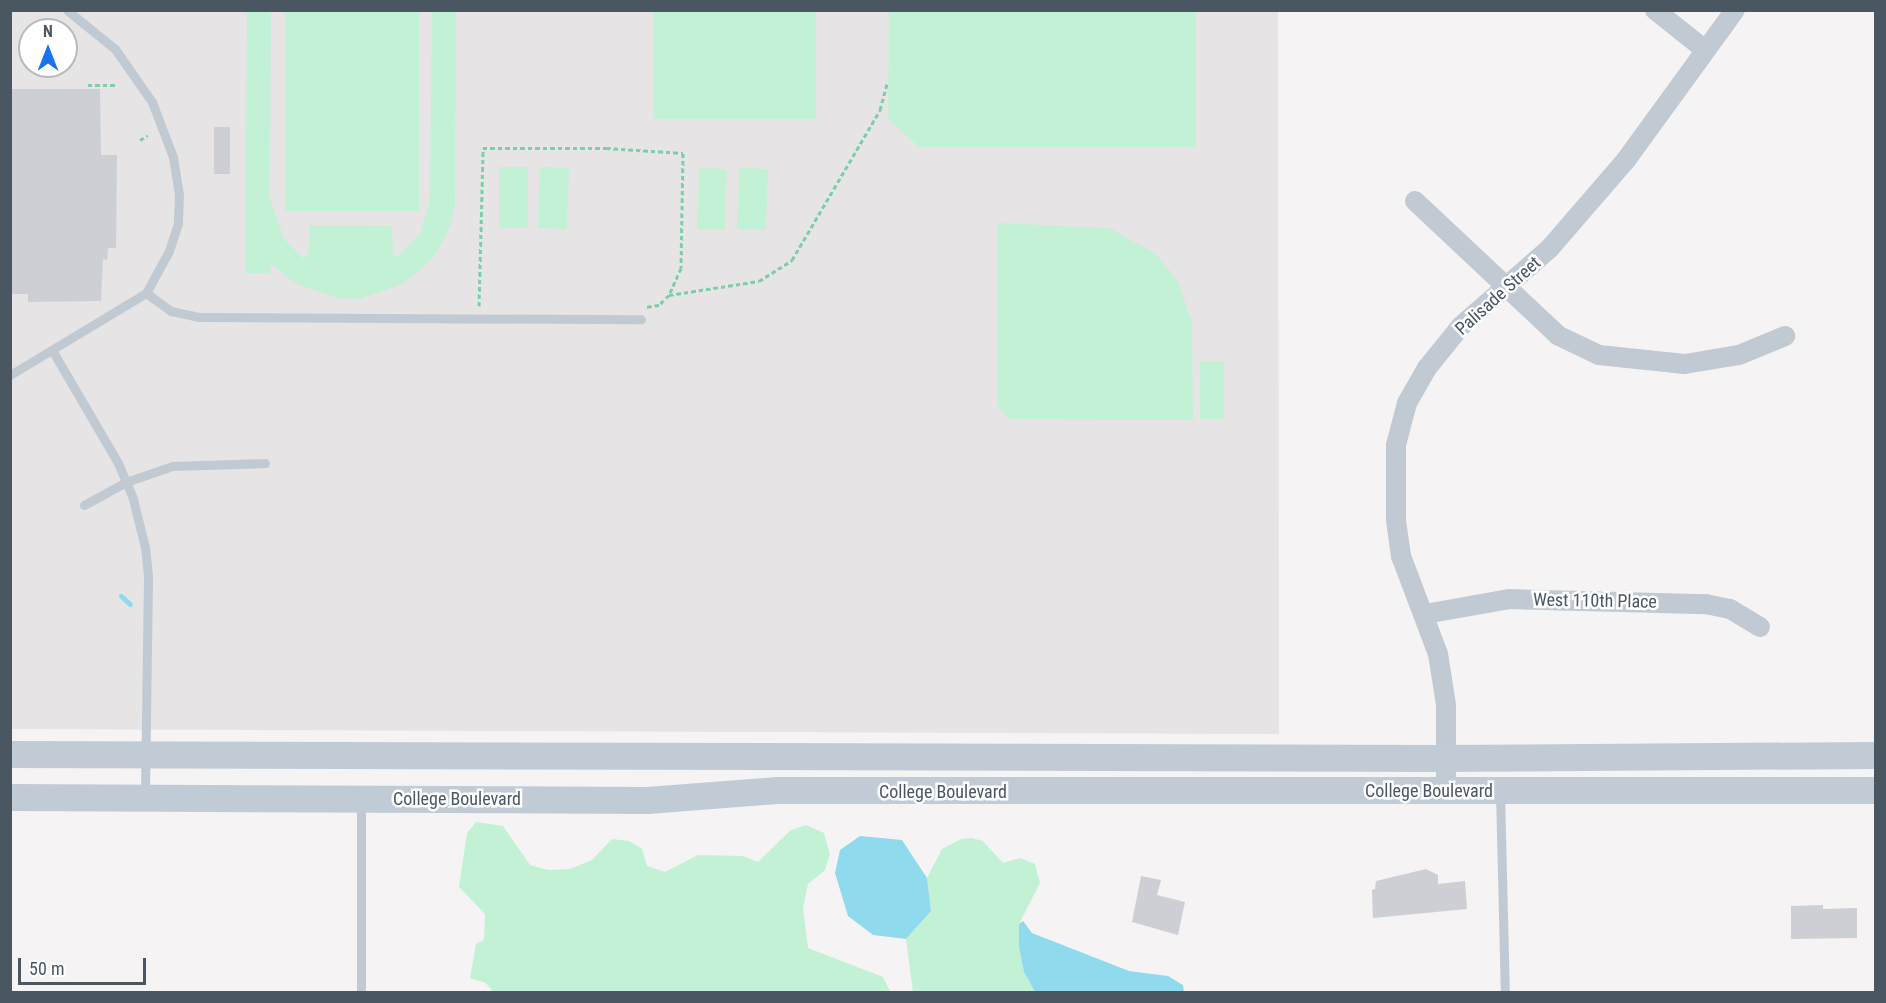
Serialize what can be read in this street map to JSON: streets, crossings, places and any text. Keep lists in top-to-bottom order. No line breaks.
{"streets":{"main road":["College Boulevard"],"street":["Palisade Street","West 110th Place"]},"crossings":[["Palisade Street","West 110th Place"],["Palisade Street","College Boulevard"]],"scale_bar":"50 m","north":"top"}
